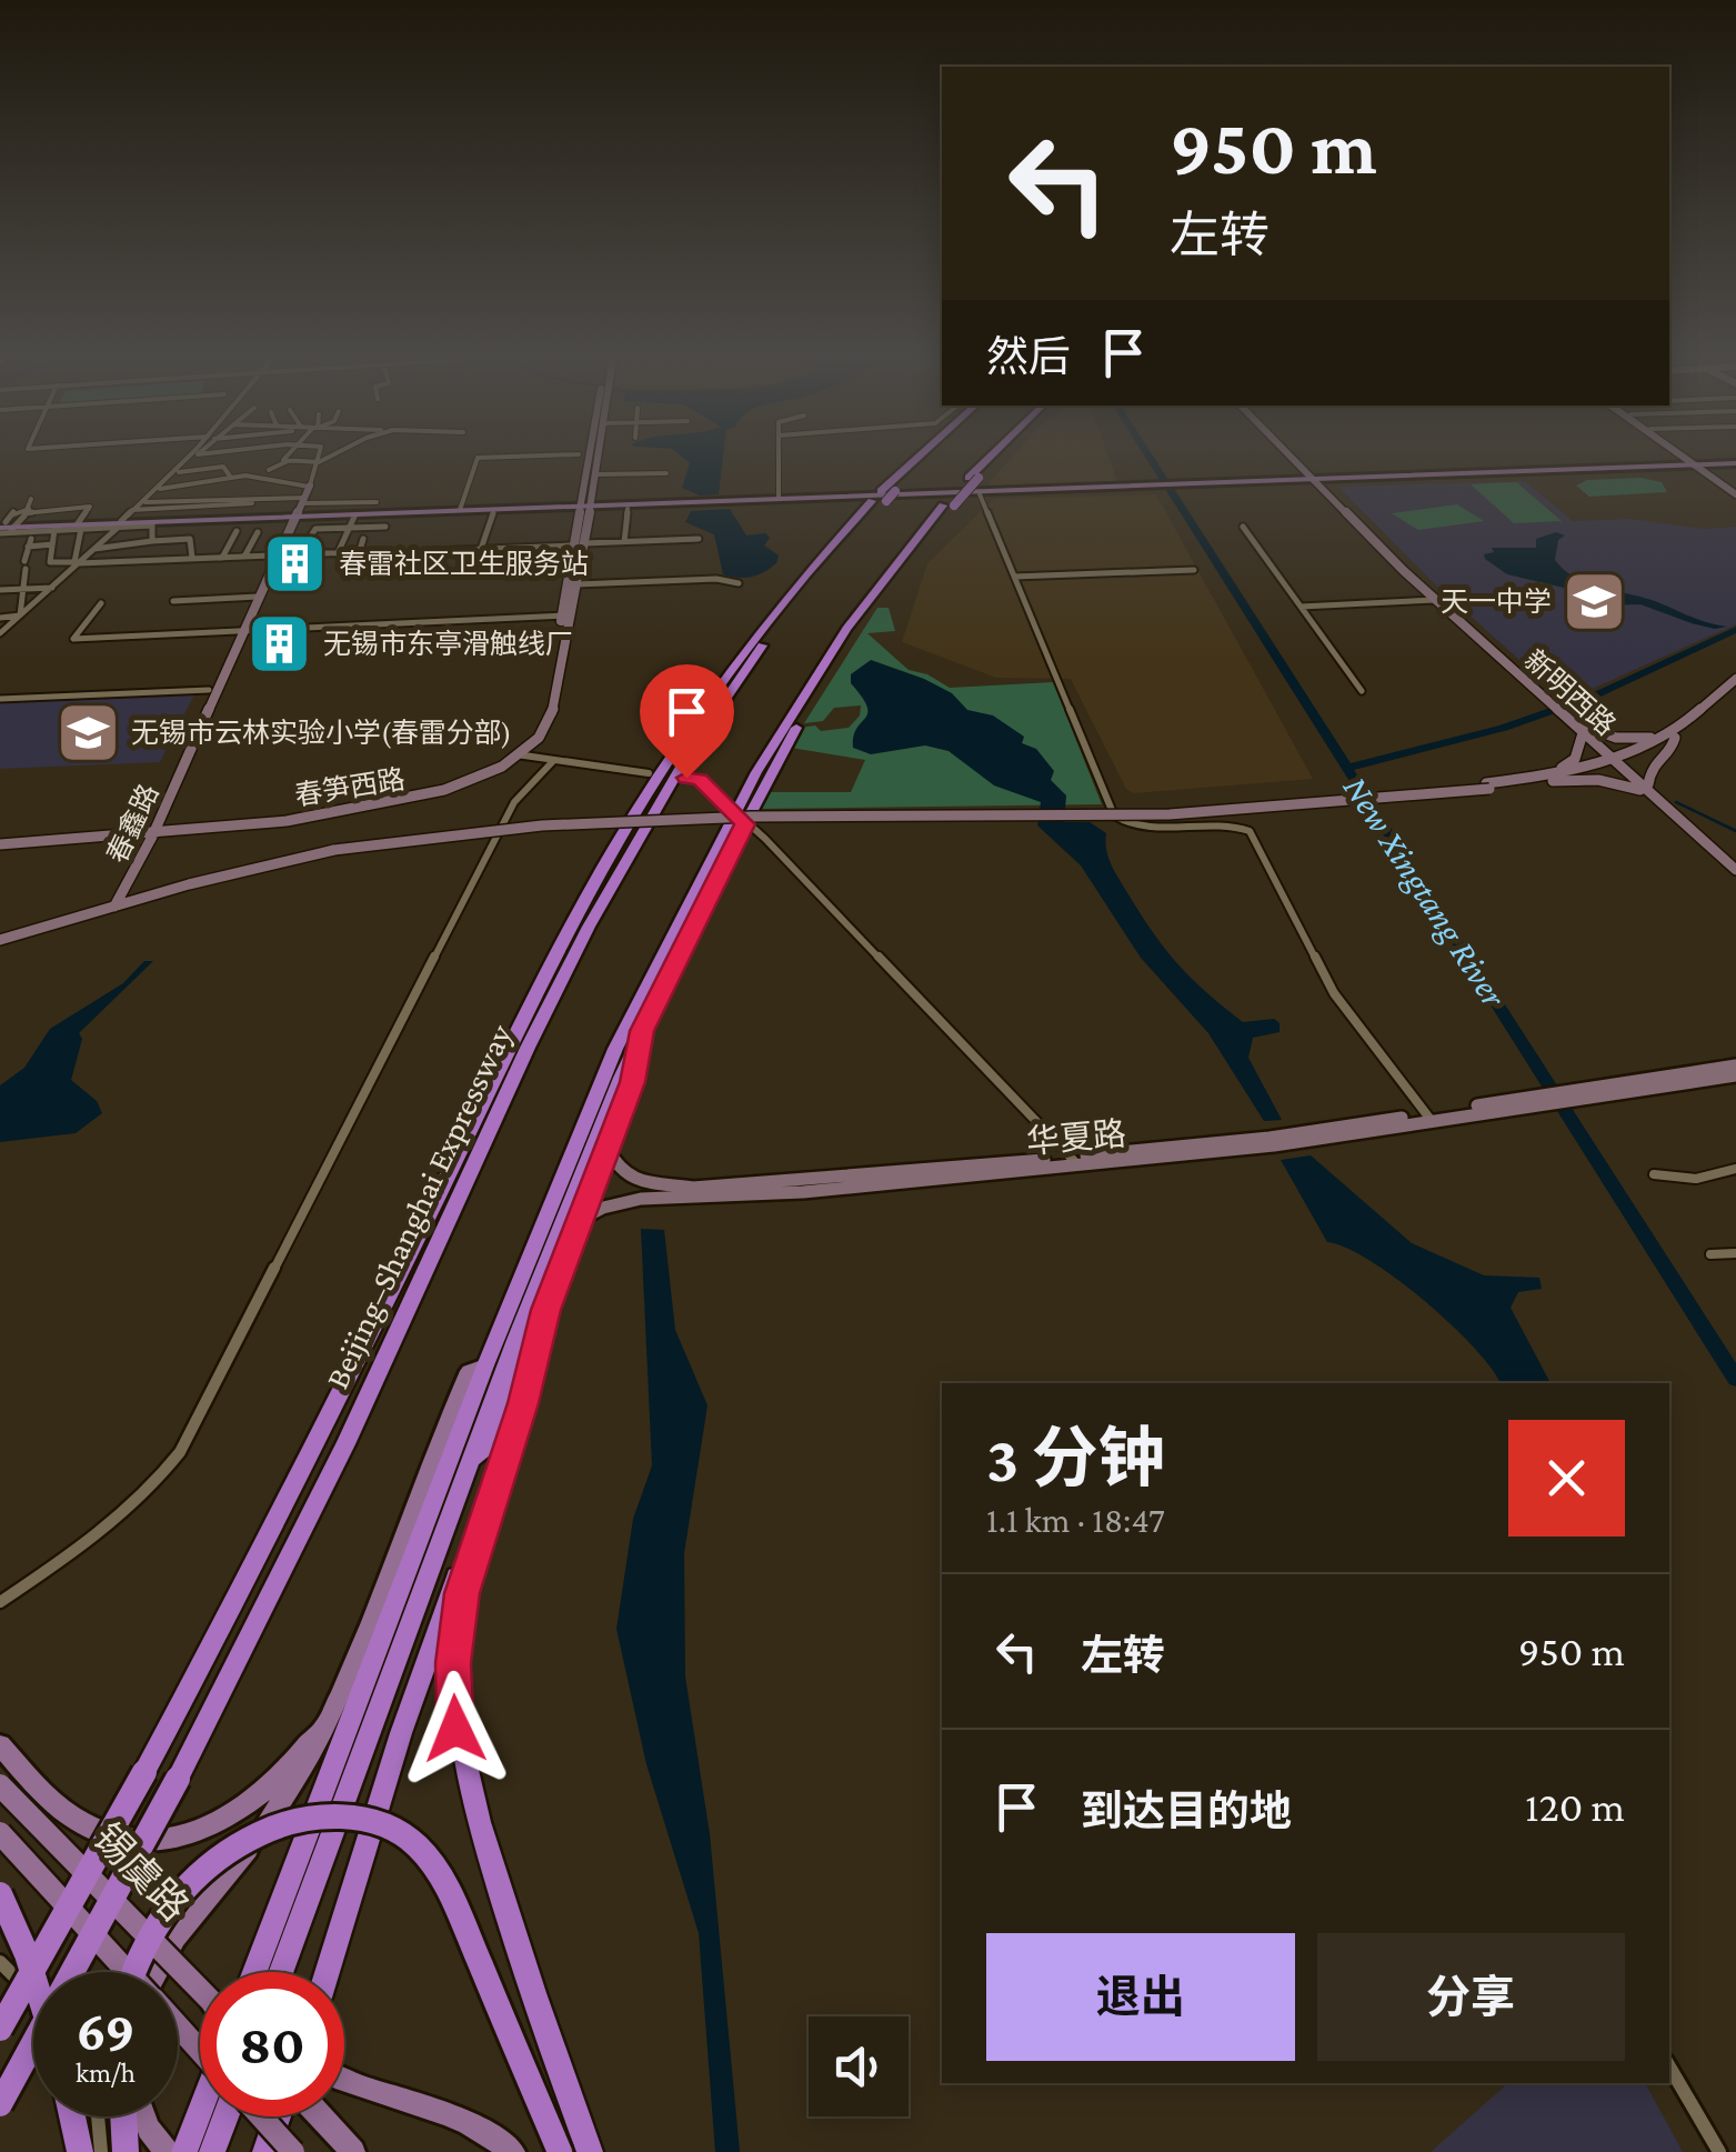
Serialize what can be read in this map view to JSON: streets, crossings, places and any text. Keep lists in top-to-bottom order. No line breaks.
{"streets":{"highway":["Beijing–Shanghai Expressway"],"main road":["新明西路","春笋西路","春鑫路","华夏路","锡虞路"]},"crossings":[["春笋西路","春鑫路"]],"water":["New Xingtang River"],"places":{"building":["春雷社区卫生服务站","无锡市东亭滑触线厂"],"school or university":["天一中学","无锡市云林实验小学(春雷分部)"]},"page":{"turn":["950 m","左转"],"then":"然后","heading":["3 分钟","1.1 km · 18:47"],"list":[{"name":"左转","value":"950 m"},{"name":"到达目的地","value":"120 m"}],"buttons":["退出","分享"],"speed":"69 km/h","limit":"80"}}
